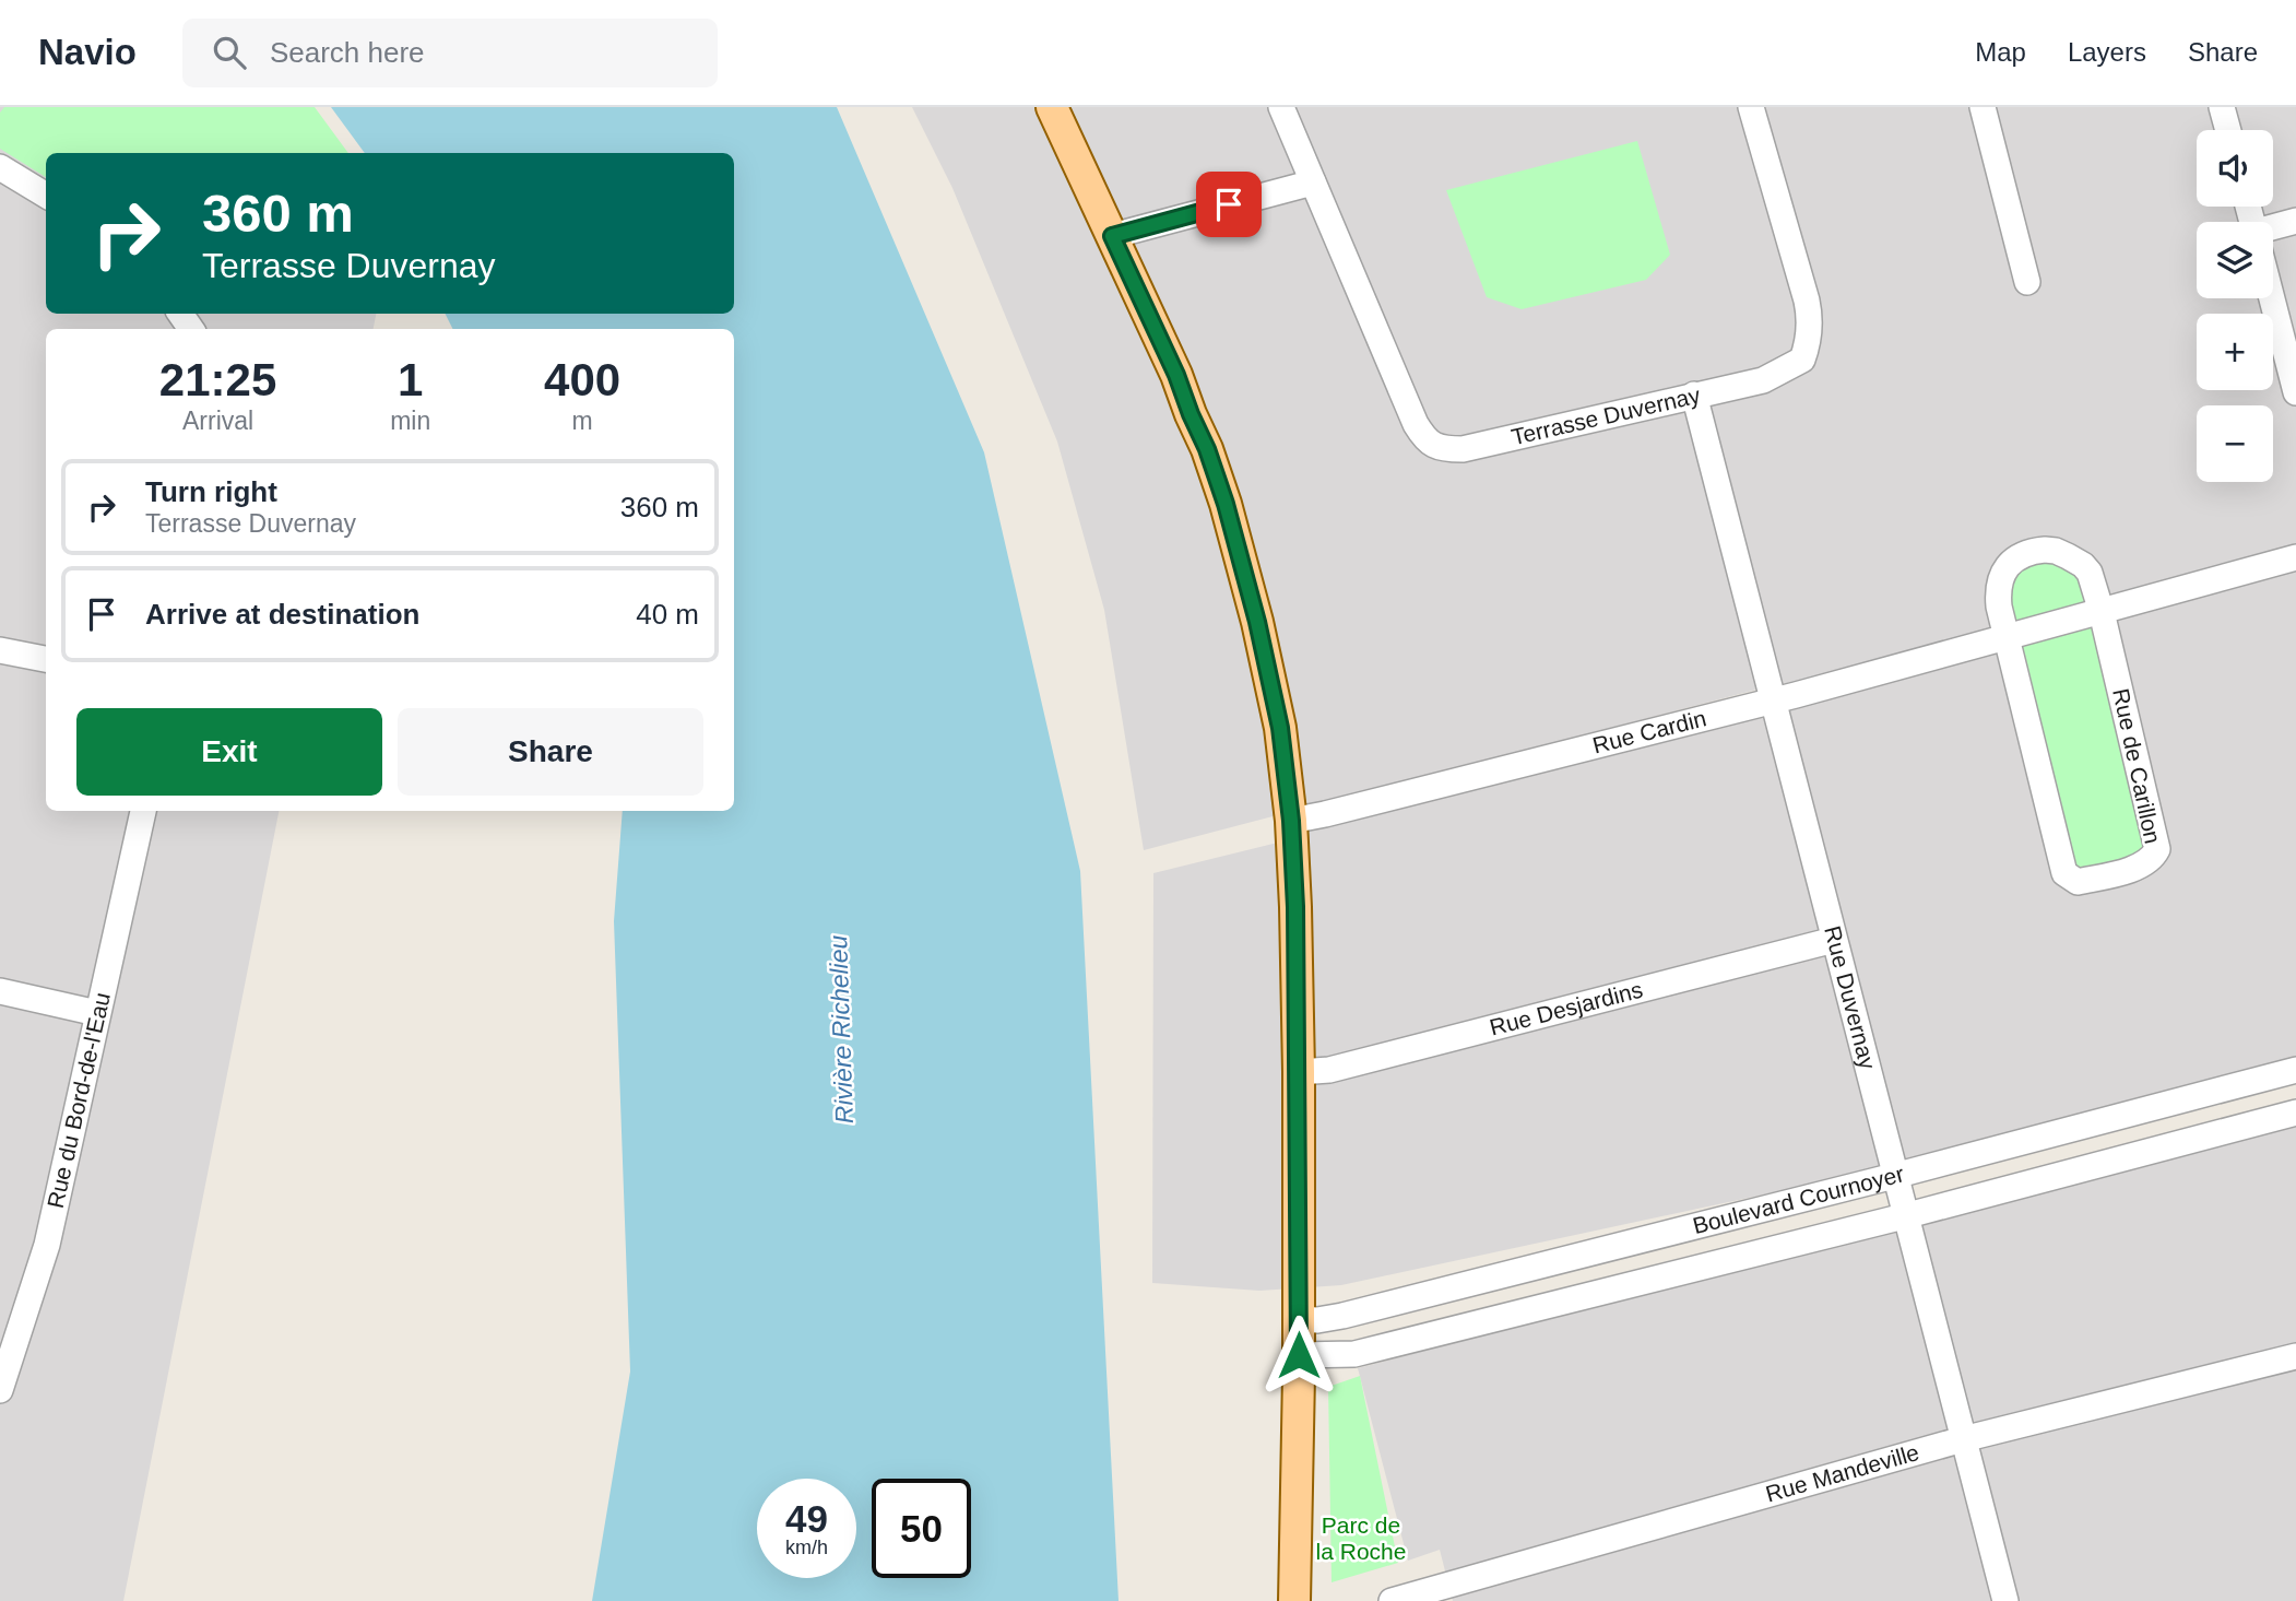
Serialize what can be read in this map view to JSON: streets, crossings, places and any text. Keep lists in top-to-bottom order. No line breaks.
{"streets":{"street":["Terrasse Duvernay","Rue Cardin","Rue de Carillon","Rue Duvernay","Rue Desjardins","Rue du Bord-de-l'Eau","Boulevard Cournoyer","Rue Mandeville"]},"crossings":[["Terrasse Duvernay","Rue Duvernay"],["Rue Cardin","Rue de Carillon"],["Rue Cardin","Rue Duvernay"],["Rue Duvernay","Rue Desjardins"],["Rue Duvernay","Boulevard Cournoyer"],["Rue Duvernay","Rue Mandeville"]],"water":["Rivière Richelieu"],"parks":["Parc de la Roche"],"page":{"header":"Navio","search":"Search here","nav":["Map","Layers","Share"],"map_buttons":["+","−"],"turn":["360 m","Terrasse Duvernay"],"eta":["21:25","Arrival","1","min","400","m"],"list":[{"name":"Turn right","note":"Terrasse Duvernay","value":"360 m"},{"name":"Arrive at destination","value":"40 m"}],"buttons":["Exit","Share"],"speed":"49 km/h","limit":"50"}}
